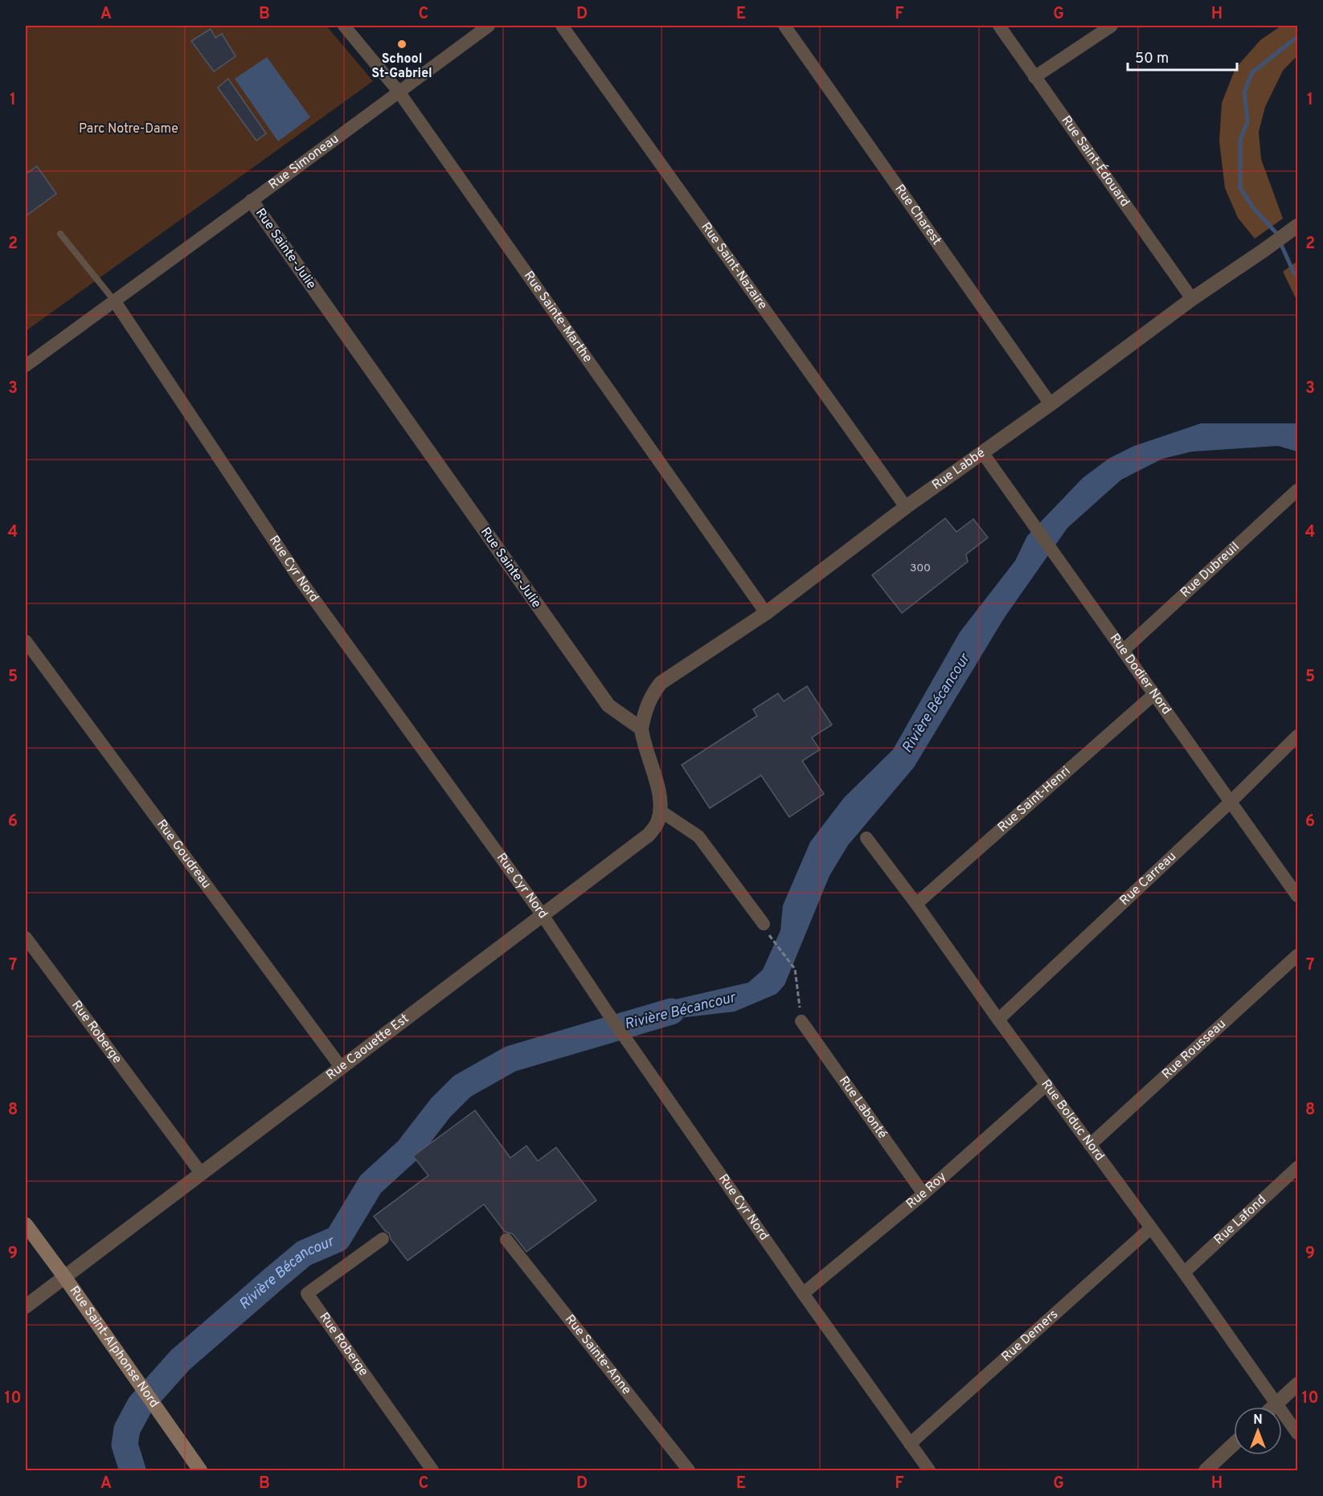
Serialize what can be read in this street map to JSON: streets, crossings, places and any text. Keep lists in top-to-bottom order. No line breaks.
{"streets":{"main road":["Rue Saint-Alphonse Nord"],"street":["Rue Simoneau","Rue Saint-Édouard","Rue Charest","Rue Sainte-Julie","Rue Saint-Nazaire","Rue Sainte-Marthe","Rue Labbé","Rue Cyr Nord","Rue Dubreuil","Rue Dodier Nord","Rue Saint-Henri","Rue Goudreau","Rue Carreau","Rue Roberge","Rue Caouette Est","Rue Rousseau","Rue Labonté","Rue Bolduc Nord","Rue Roy","Rue Lafond","Rue Demers","Rue Sainte-Anne"]},"crossings":[["Rue Simoneau","Rue Sainte-Julie"],["Rue Simoneau","Rue Sainte-Marthe"],["Rue Simoneau","Rue Cyr Nord"],["Rue Saint-Édouard","Rue Labbé"],["Rue Charest","Rue Labbé"],["Rue Sainte-Julie","Rue Labbé"],["Rue Saint-Nazaire","Rue Labbé"],["Rue Sainte-Marthe","Rue Labbé"],["Rue Labbé","Rue Dodier Nord"],["Rue Cyr Nord","Rue Caouette Est"],["Rue Cyr Nord","Rue Roy"],["Rue Cyr Nord","Rue Demers"],["Rue Dubreuil","Rue Dodier Nord"],["Rue Dodier Nord","Rue Saint-Henri"],["Rue Dodier Nord","Rue Carreau"],["Rue Saint-Henri","Rue Bolduc Nord"],["Rue Goudreau","Rue Caouette Est"],["Rue Carreau","Rue Bolduc Nord"],["Rue Roberge","Rue Caouette Est"],["Rue Caouette Est","Rue Saint-Alphonse Nord"],["Rue Rousseau","Rue Bolduc Nord"],["Rue Labonté","Rue Roy"],["Rue Bolduc Nord","Rue Roy"],["Rue Bolduc Nord","Rue Lafond"],["Rue Bolduc Nord","Rue Demers"]],"water":["Rivière Bécancour"],"parks":["Parc Notre-Dame"],"places":["School St-Gabriel"],"house_numbers":["300"],"scale_bar":"50 m","north":"top","grid":{"columns":["A","B","C","D","E","F","G","H"],"rows":["1","2","3","4","5","6","7","8","9","10"]}}
